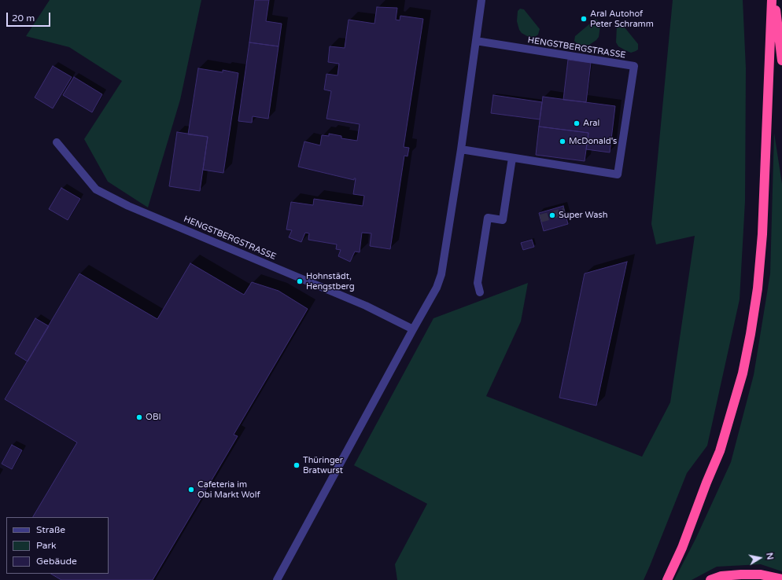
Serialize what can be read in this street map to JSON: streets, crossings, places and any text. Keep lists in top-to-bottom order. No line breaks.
{"streets":{"street":["HENGSTBERGSTRASSE"]},"places":["Aral Autohof Peter Schramm","Aral","McDonald's","Super Wash","Hohnstädt, Hengstberg","OBI","Thüringer Bratwurst","Cafeteria im Obi Markt Wolf"],"legend":["Straße","Park","Gebäude"],"scale_bar":"20 m","north":"right"}
